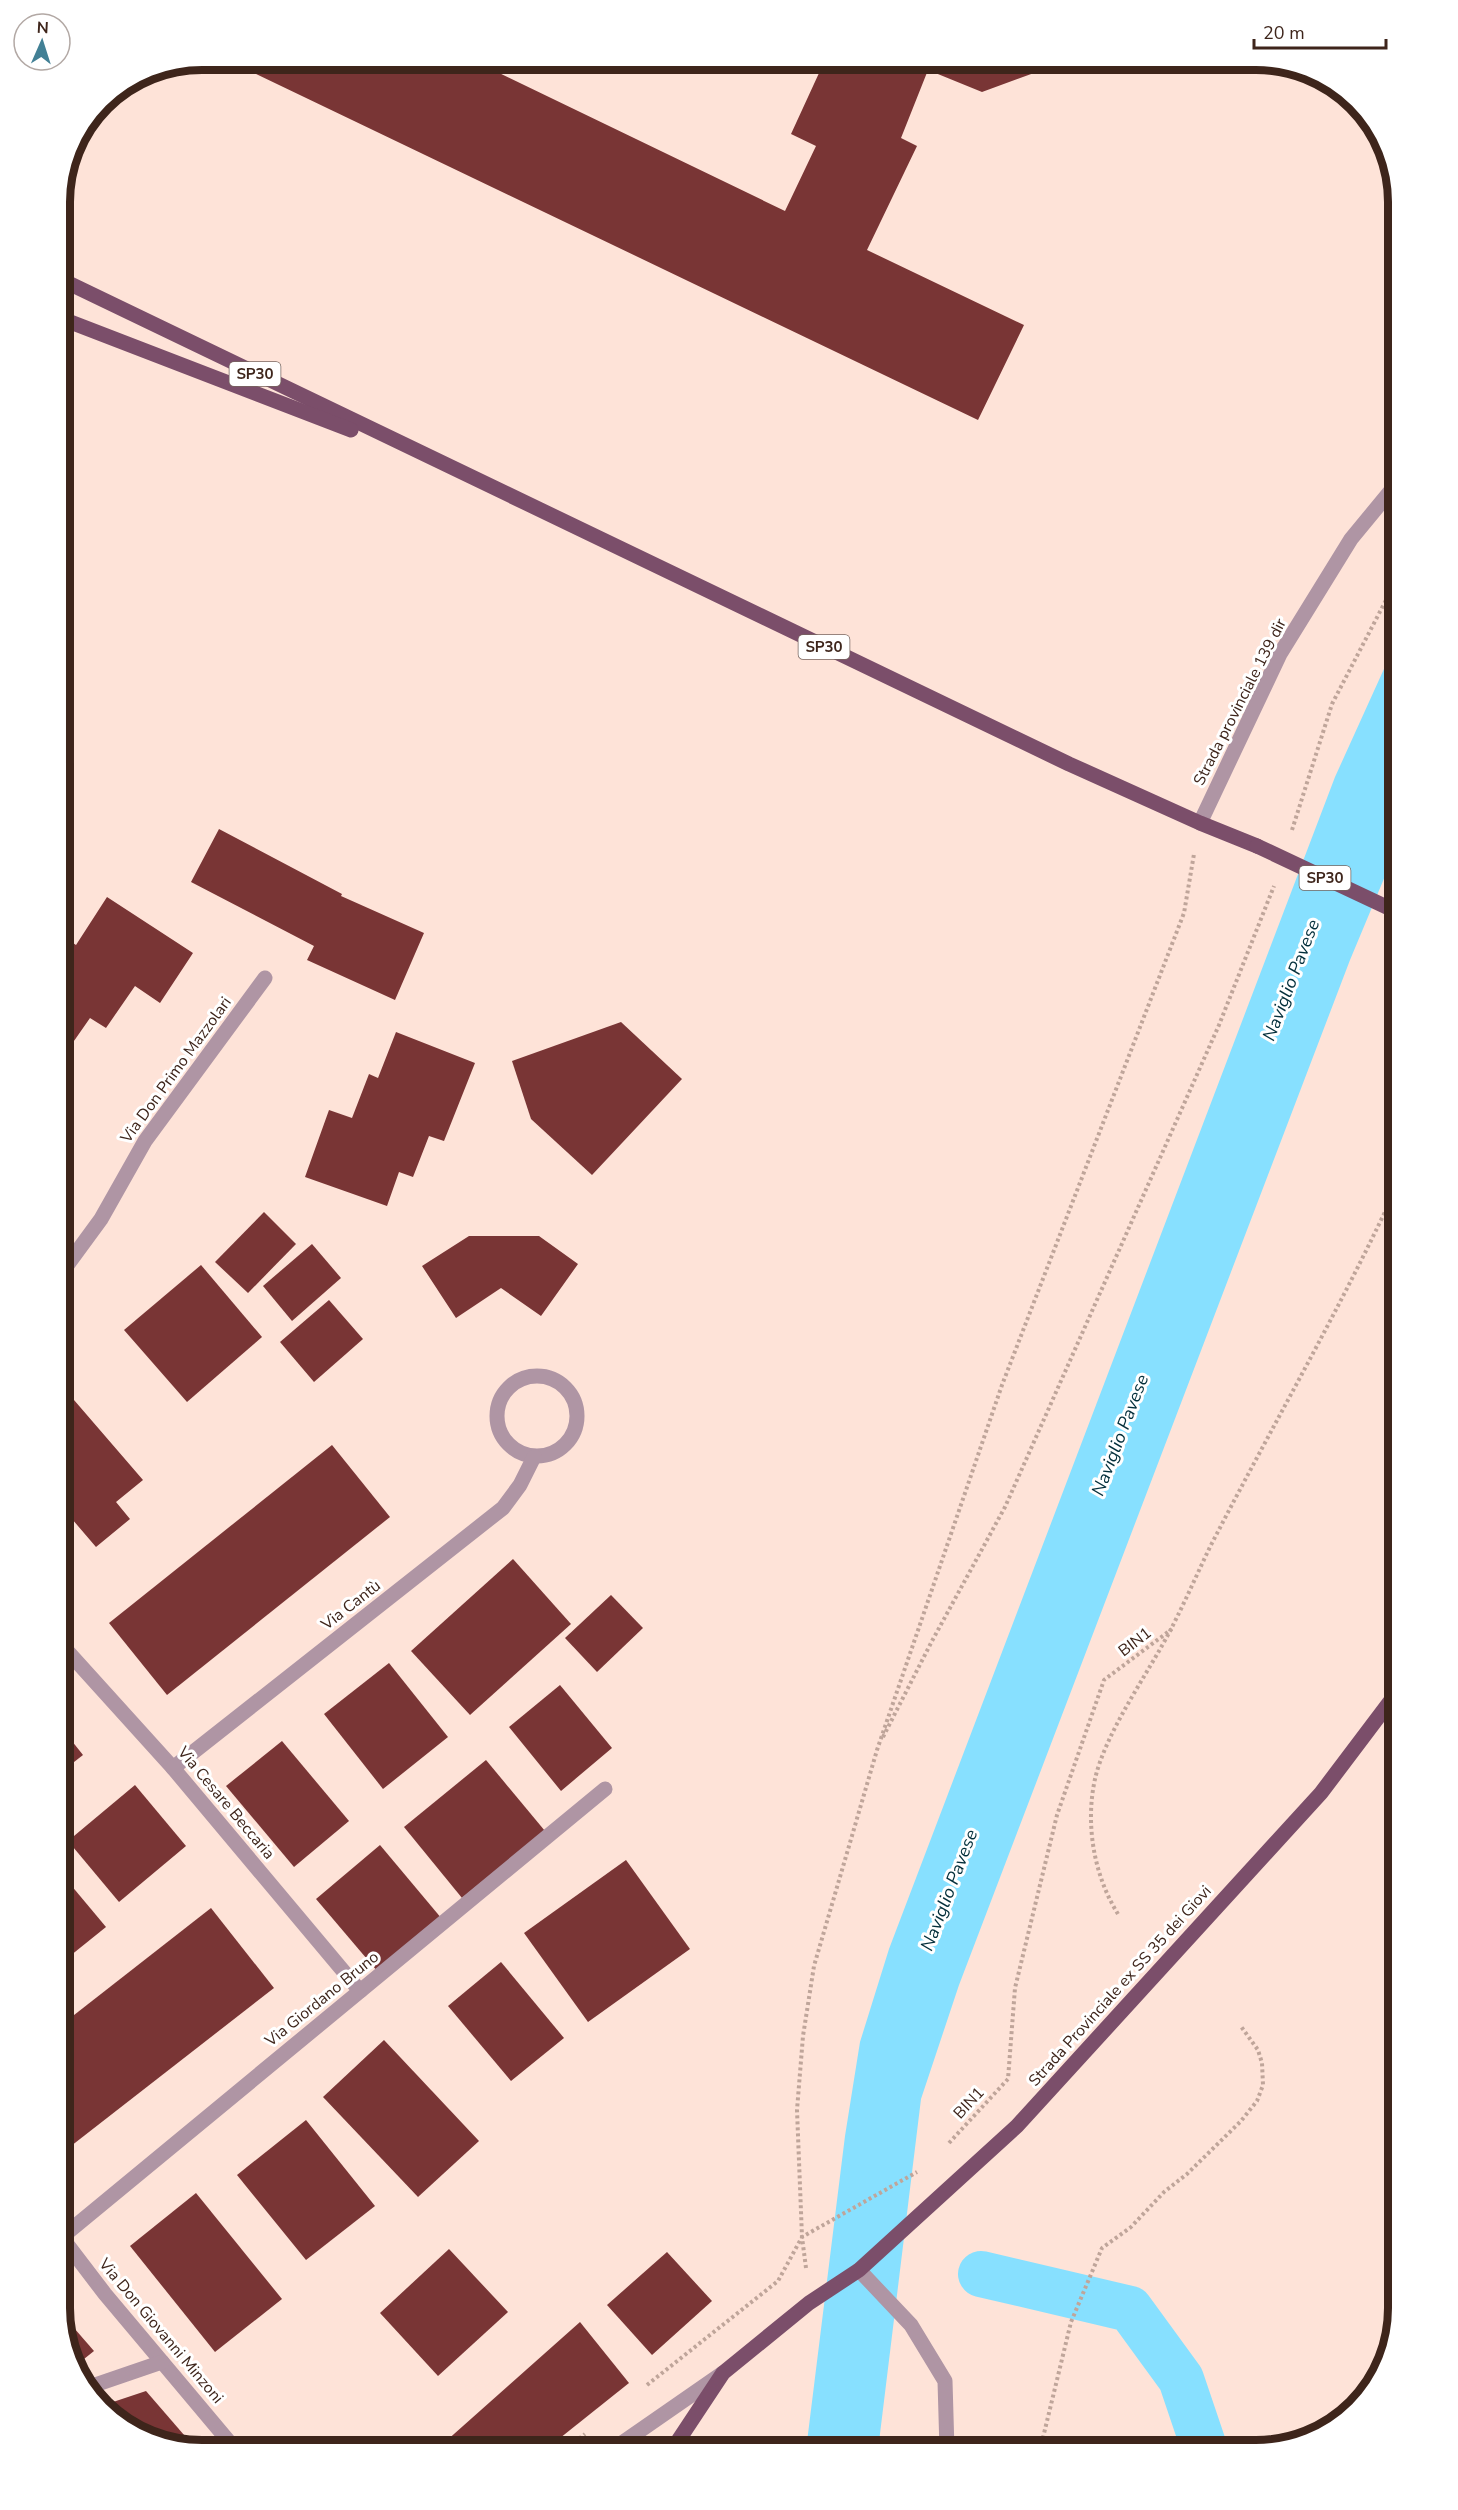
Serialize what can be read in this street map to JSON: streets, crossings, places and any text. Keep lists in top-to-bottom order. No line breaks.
{"streets":{"main road":["SP30","Strada Provinciale ex SS 35 dei Giovi"],"street":["Strada provinciale 139 dir","Via Don Primo Mazzolari","Via Cantù","Via Cesare Beccaria","Via Giordano Bruno","Via Don Giovanni Minzoni"],"path":["BIN1"]},"crossings":[["SP30","Strada provinciale 139 dir"],["Via Cantù","Via Cesare Beccaria"],["Via Cesare Beccaria","Via Giordano Bruno"]],"water":["Naviglio Pavese"],"scale_bar":"20 m","north":"top"}
